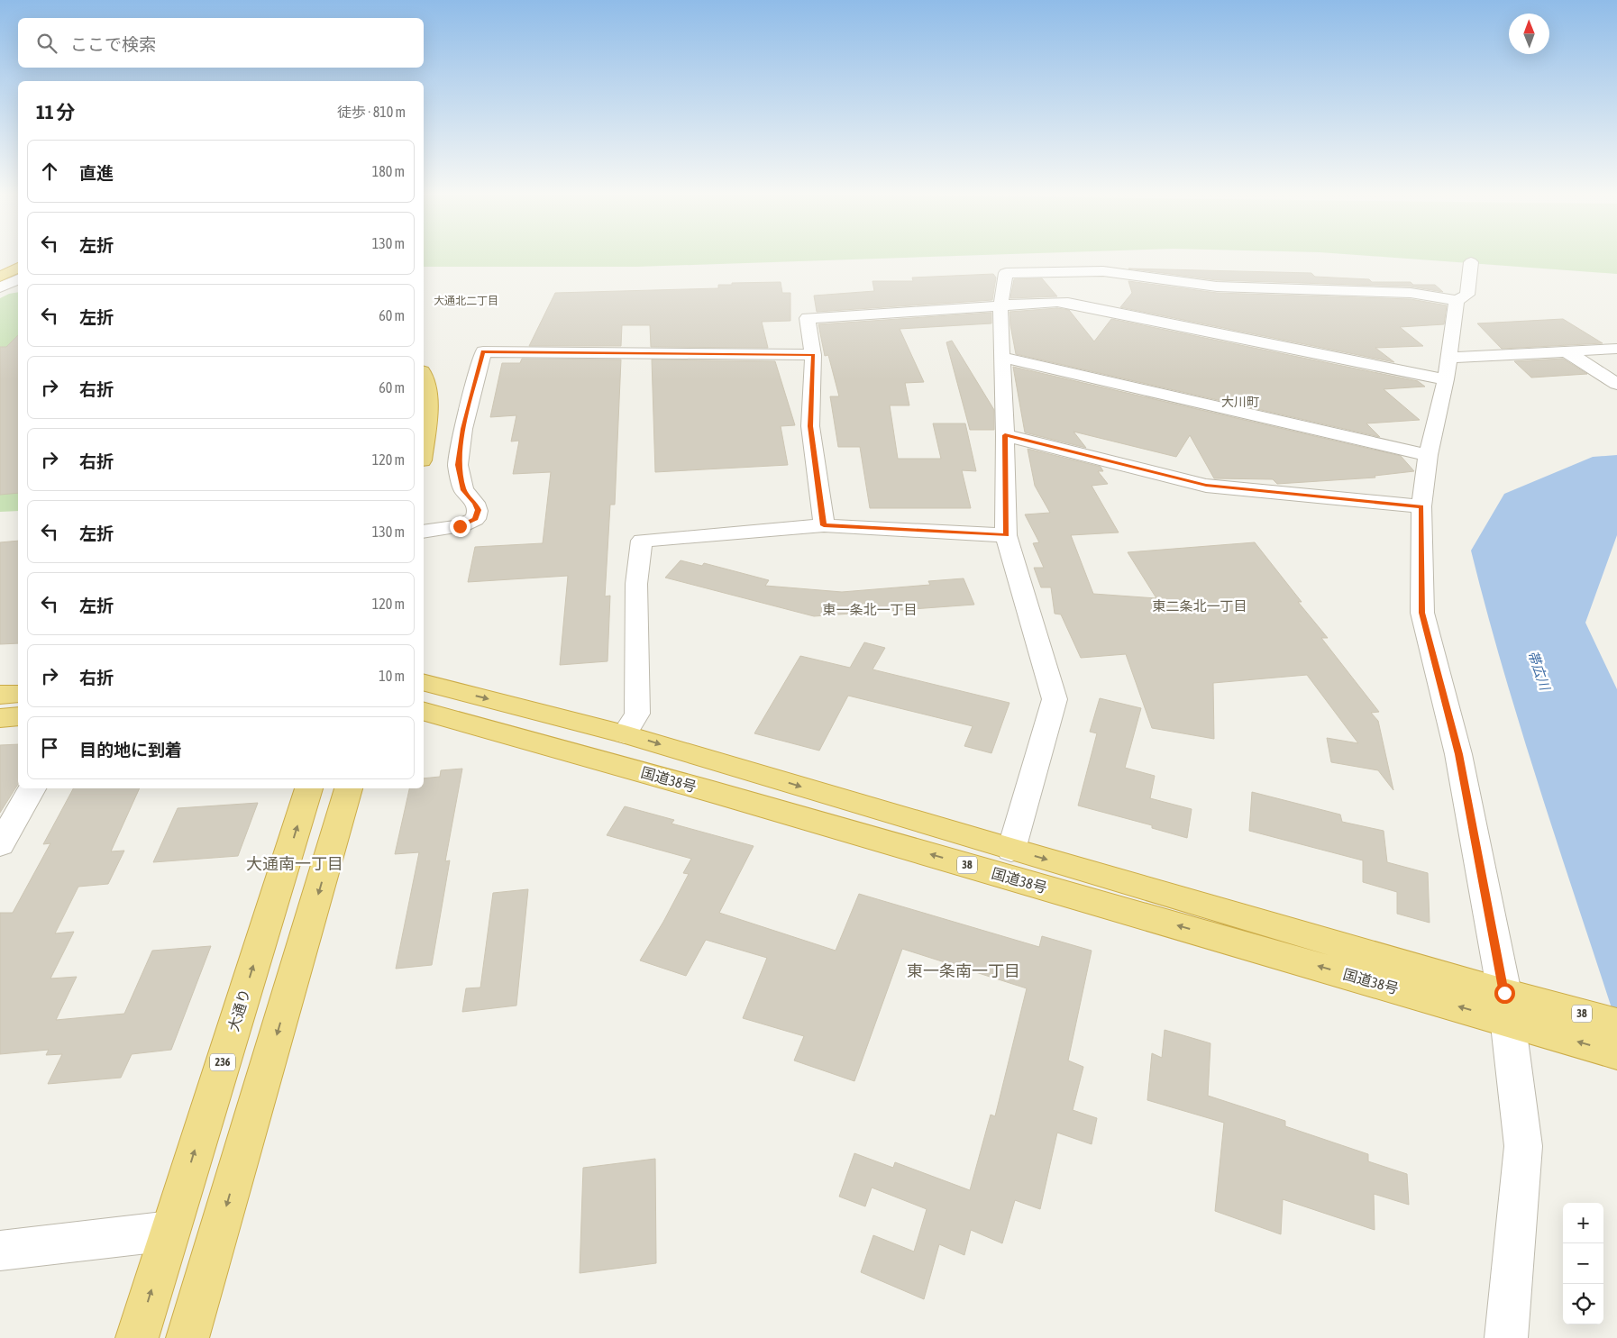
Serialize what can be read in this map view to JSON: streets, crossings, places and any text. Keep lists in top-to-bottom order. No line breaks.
{"streets":{"highway":["国道38号","38","大通り","236"]},"districts":["大通北二丁目","大川町","東二条北一丁目","東一条北一丁目","大通南一丁目","東一条南一丁目"],"water":["帯広川"],"north":"top","page":{"search":"ここで検索","heading":["11 分","徒歩 · 810 m"],"list":[["直進","180 m"],["左折","130 m"],["左折","60 m"],["右折","60 m"],["右折","120 m"],["左折","130 m"],["左折","120 m"],["右折","10 m"],"目的地に到着"],"map_buttons":["+","−"]}}
